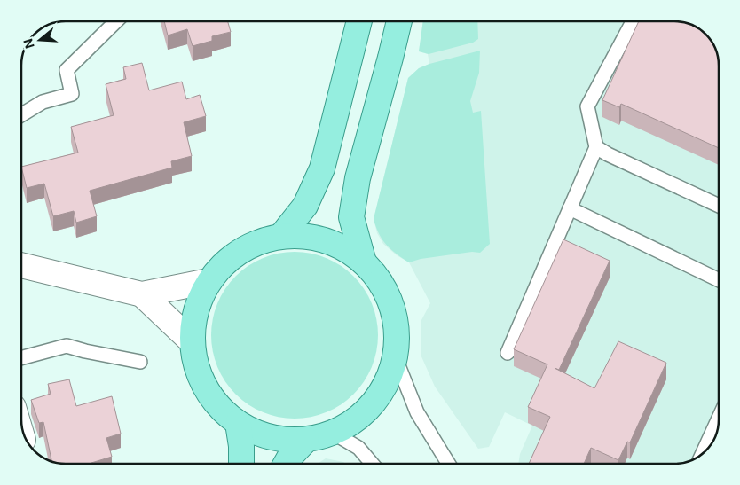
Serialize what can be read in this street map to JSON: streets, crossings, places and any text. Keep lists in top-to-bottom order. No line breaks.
{"north":"left"}
